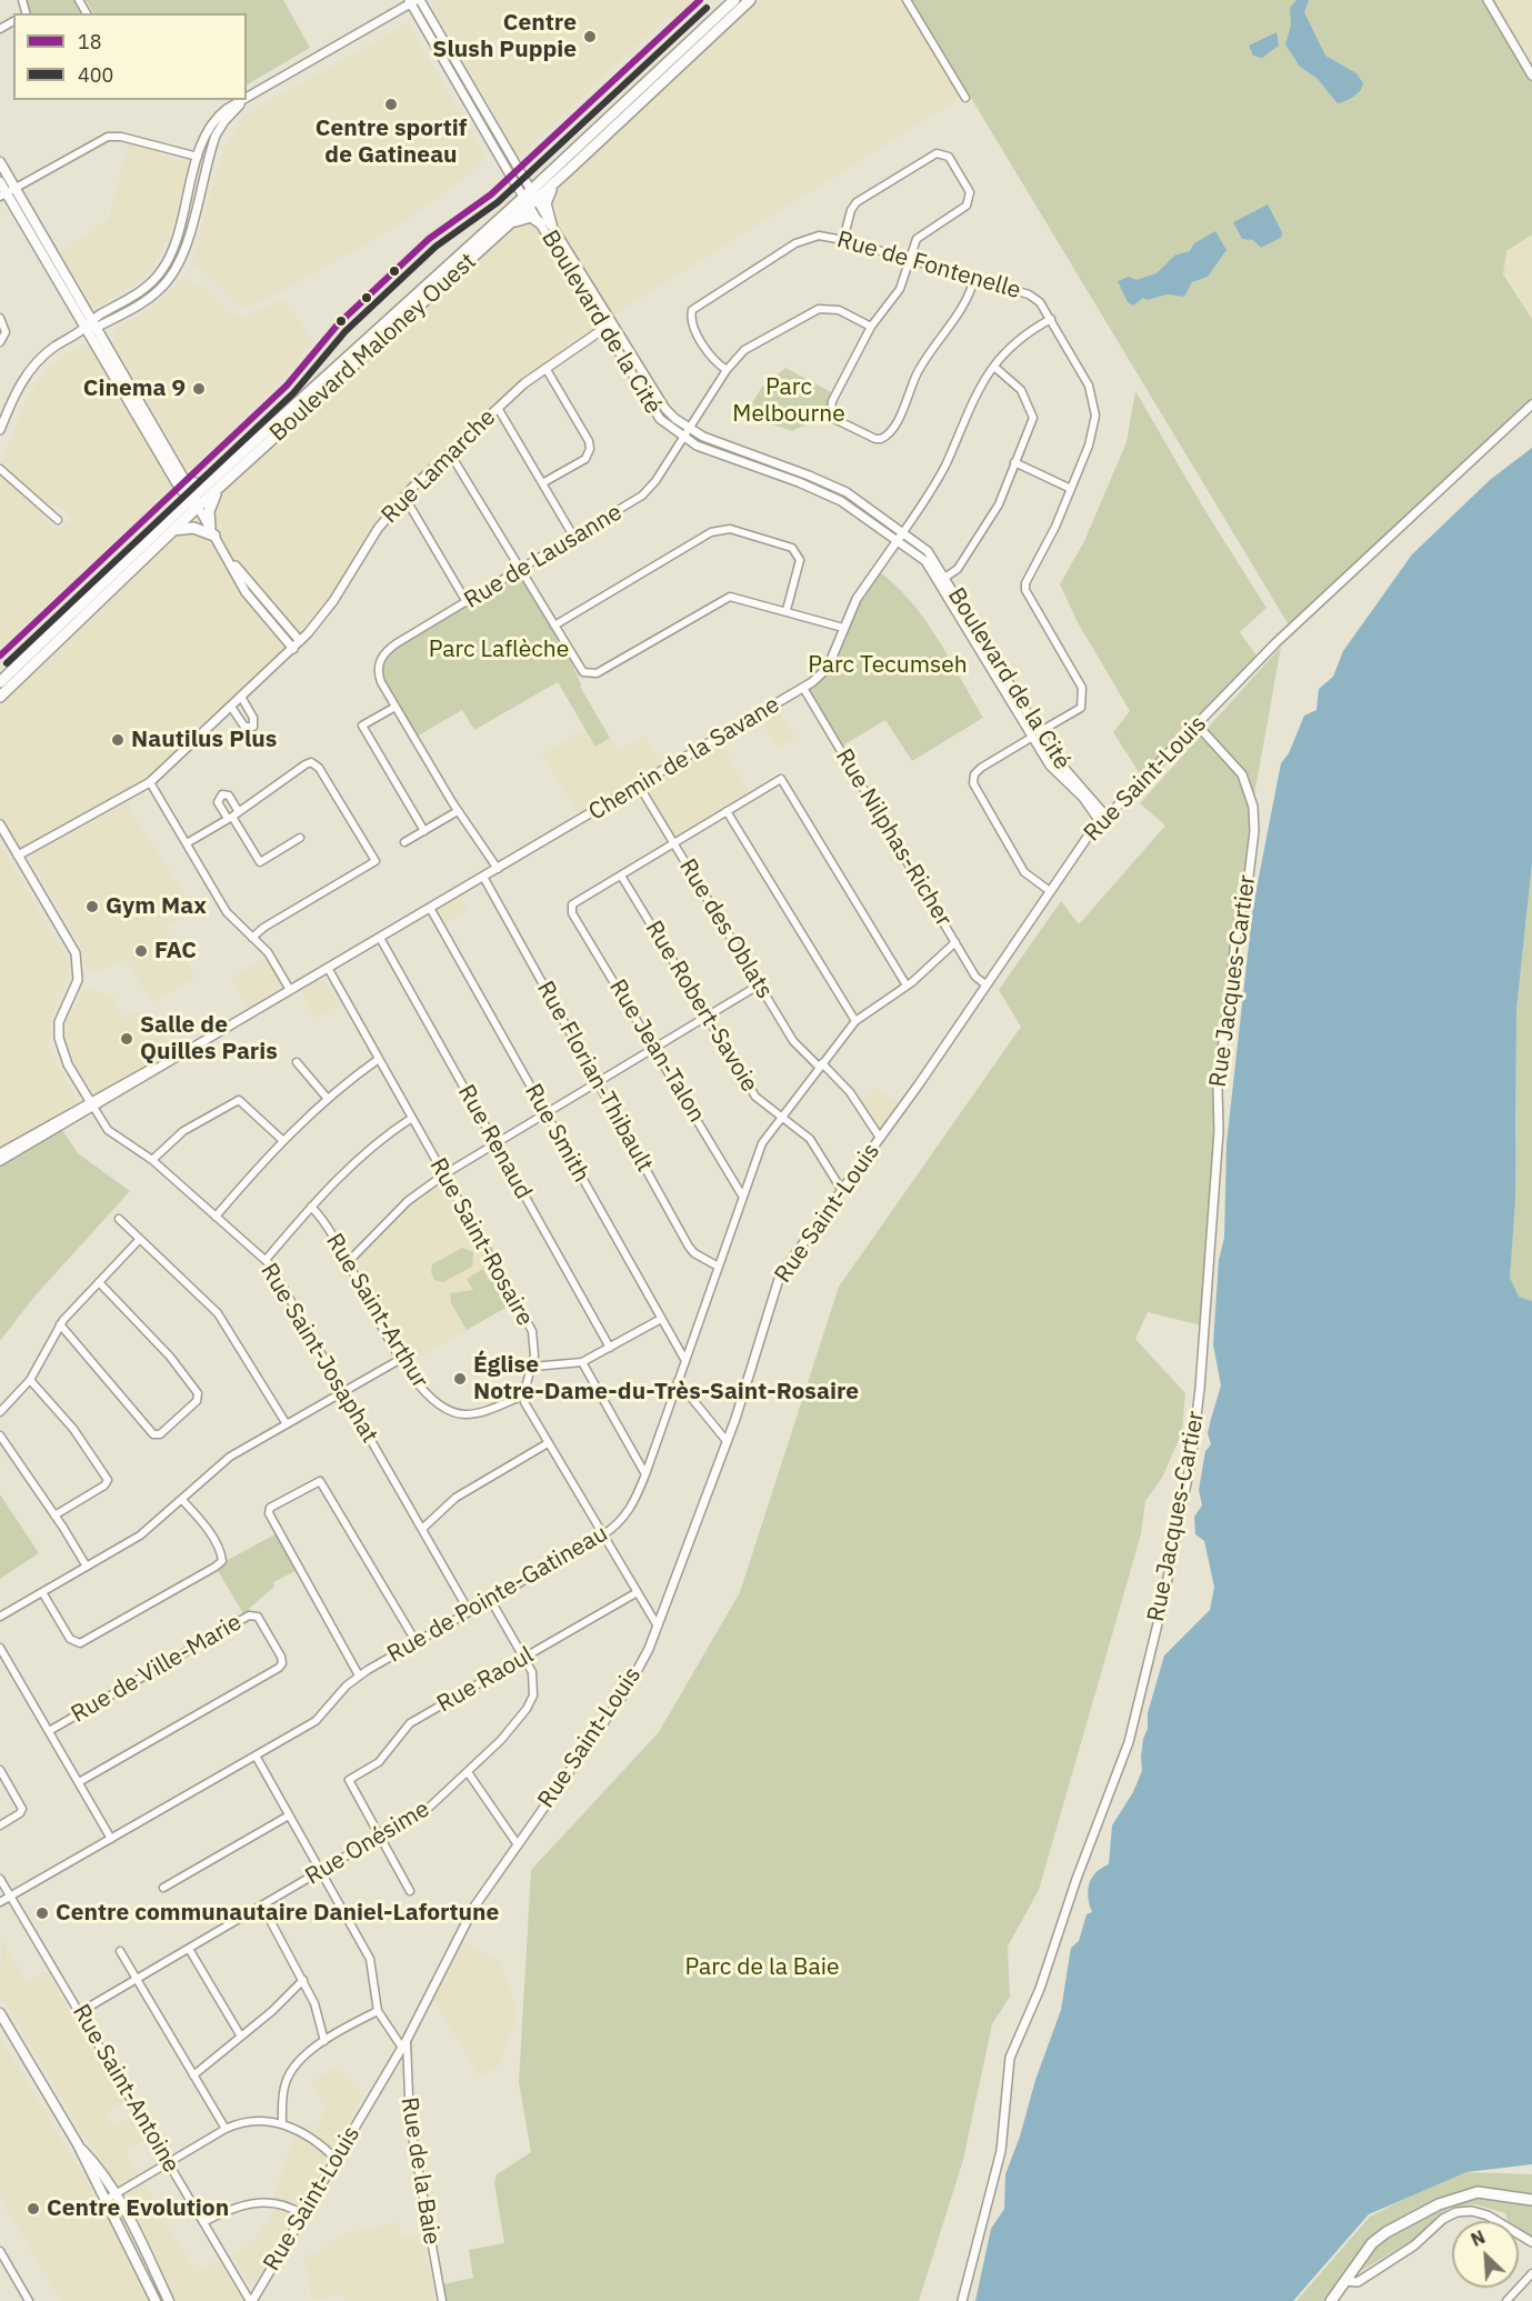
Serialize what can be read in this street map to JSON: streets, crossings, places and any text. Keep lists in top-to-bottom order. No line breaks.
{"streets":{"main road":["Boulevard Maloney Ouest"],"street":["Rue de Fontenelle","Boulevard de la Cité","Rue Lamarche","Rue de Lausanne","Chemin de la Savane","Rue Saint-Louis","Rue Nilphas-Richer","Rue des Oblats","Rue Jacques-Cartier","Rue Robert-Savoie","Rue Jean-Talon","Rue Florian-Thibault","Rue Smith","Rue Renaud","Rue Saint-Rosaire","Rue Saint-Arthur","Rue Saint-Josaphat","Rue de Pointe-Gatineau","Rue de Ville-Marie","Rue Raoul","Rue Onésime","Rue Saint-Antoine","Rue de la Baie"]},"crossings":[["Rue de Fontenelle","Boulevard de la Cité"],["Rue de Fontenelle","Rue de Lausanne"],["Rue de Fontenelle","Chemin de la Savane"],["Boulevard de la Cité","Boulevard Maloney Ouest"],["Boulevard de la Cité","Rue Lamarche"],["Boulevard de la Cité","Rue de Lausanne"],["Boulevard de la Cité","Chemin de la Savane"],["Boulevard de la Cité","Rue Saint-Louis"],["Rue de Lausanne","Chemin de la Savane"],["Chemin de la Savane","Rue Nilphas-Richer"],["Chemin de la Savane","Rue des Oblats"],["Chemin de la Savane","Rue Florian-Thibault"],["Chemin de la Savane","Rue Smith"],["Chemin de la Savane","Rue Renaud"],["Chemin de la Savane","Rue Saint-Rosaire"],["Chemin de la Savane","Rue Saint-Josaphat"],["Rue Saint-Louis","Rue Nilphas-Richer"],["Rue Saint-Louis","Rue des Oblats"],["Rue Saint-Louis","Rue Jacques-Cartier"],["Rue Saint-Louis","Rue Robert-Savoie"],["Rue Saint-Louis","Rue Saint-Antoine"],["Rue Saint-Louis","Rue de la Baie"],["Rue Nilphas-Richer","Rue de Pointe-Gatineau"],["Rue des Oblats","Rue de Pointe-Gatineau"],["Rue Robert-Savoie","Rue Jean-Talon"],["Rue Robert-Savoie","Rue de Pointe-Gatineau"],["Rue Jean-Talon","Rue de Pointe-Gatineau"],["Rue Florian-Thibault","Rue de Pointe-Gatineau"],["Rue Smith","Rue de Pointe-Gatineau"],["Rue Saint-Rosaire","Rue Saint-Arthur"],["Rue Saint-Josaphat","Rue de Pointe-Gatineau"],["Rue de Pointe-Gatineau","Rue Onésime"],["Rue de Pointe-Gatineau","Rue Saint-Antoine"],["Rue Raoul","Rue Onésime"],["Rue Onésime","Rue Saint-Antoine"]],"parks":["Parc Melbourne","Parc Laflèche","Parc Tecumseh","Parc de la Baie"],"places":["Centre Slush Puppie","Centre sportif de Gatineau","Cinema 9","Nautilus Plus","Gym Max","FAC","Salle de Quilles Paris","Église Notre-Dame-du-Très-Saint-Rosaire","Centre communautaire Daniel-Lafortune","Centre Evolution"],"lines":["transit line 18","transit line 400"],"legend":["18","400"],"north":"top left"}
